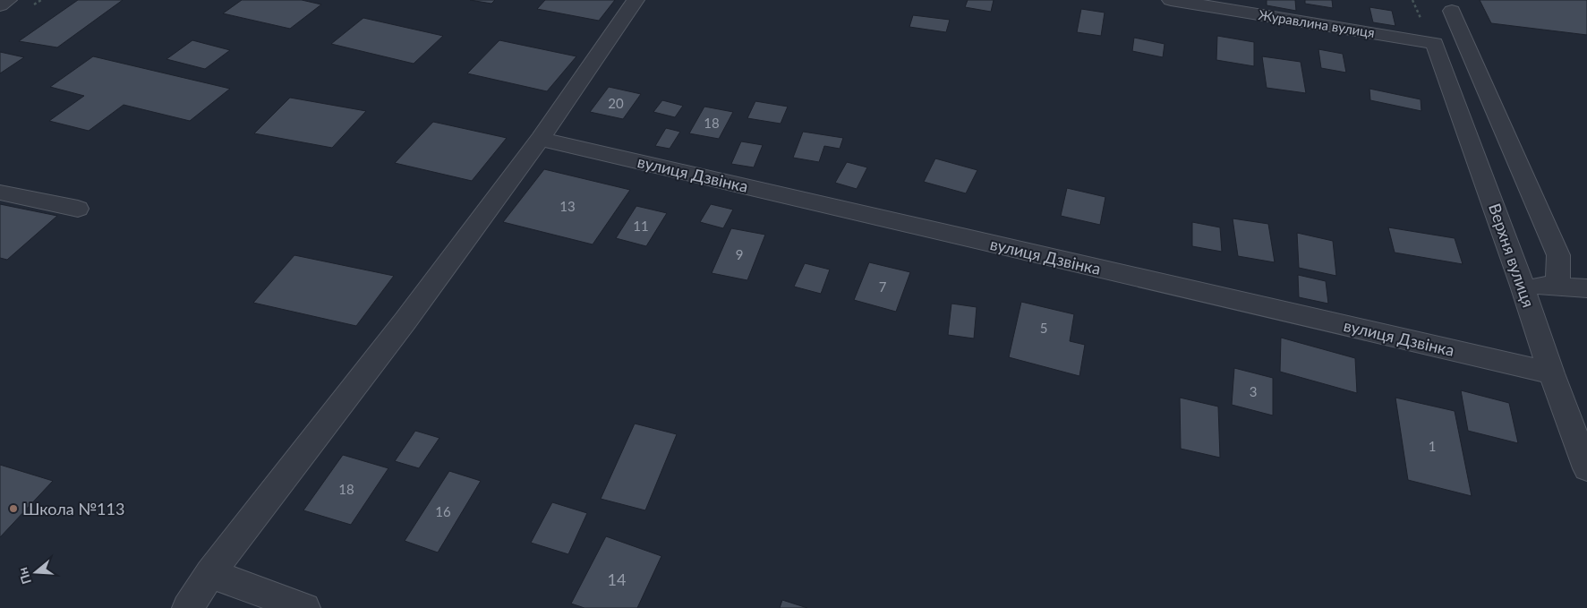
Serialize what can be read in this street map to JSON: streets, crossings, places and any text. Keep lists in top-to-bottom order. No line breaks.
{"streets":{"street":["Журавлина вулиця","вулиця Дзвінка","Верхня вулиця"]},"crossings":[["Журавлина вулиця","Верхня вулиця"],["вулиця Дзвінка","Верхня вулиця"]],"places":["Школа №113"],"house_numbers":["20","18","13","11","9","7","5","3","1","18","16","14"],"north":"left"}
